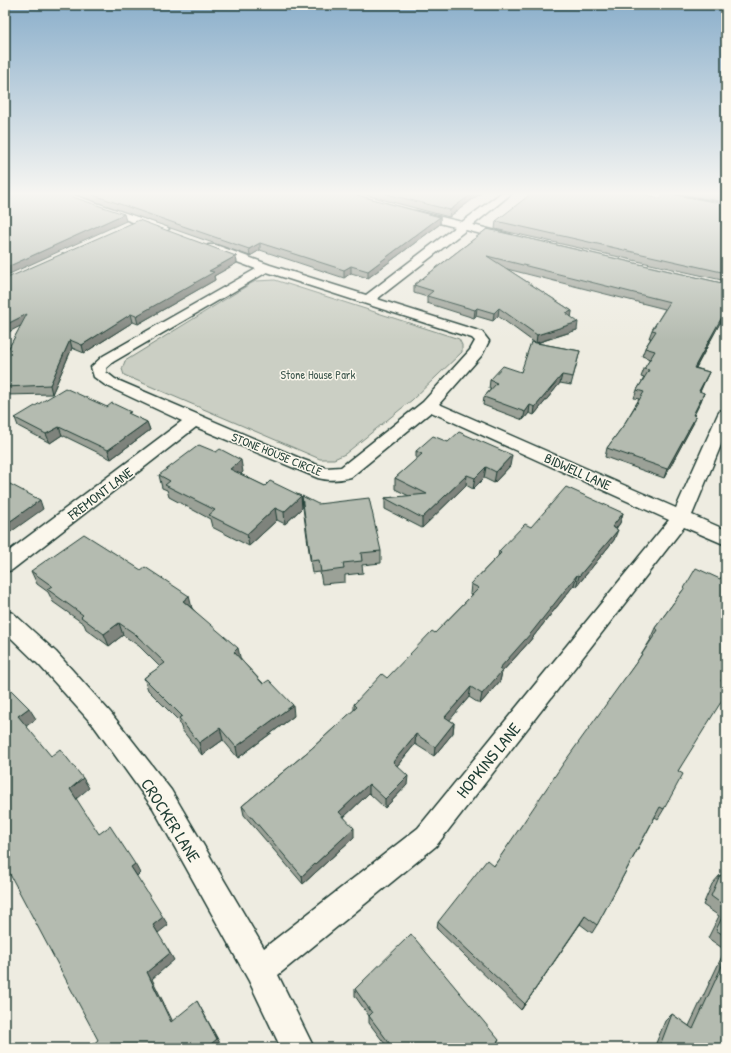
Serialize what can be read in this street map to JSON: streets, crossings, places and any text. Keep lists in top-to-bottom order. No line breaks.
{"streets":{"street":["STONE HOUSE CIRCLE","BIDWELL LANE","FREMONT LANE","HOPKINS LANE","CROCKER LANE"]},"crossings":[["STONE HOUSE CIRCLE","BIDWELL LANE"],["STONE HOUSE CIRCLE","FREMONT LANE"],["BIDWELL LANE","HOPKINS LANE"],["HOPKINS LANE","CROCKER LANE"]],"parks":["Stone House Park"]}
